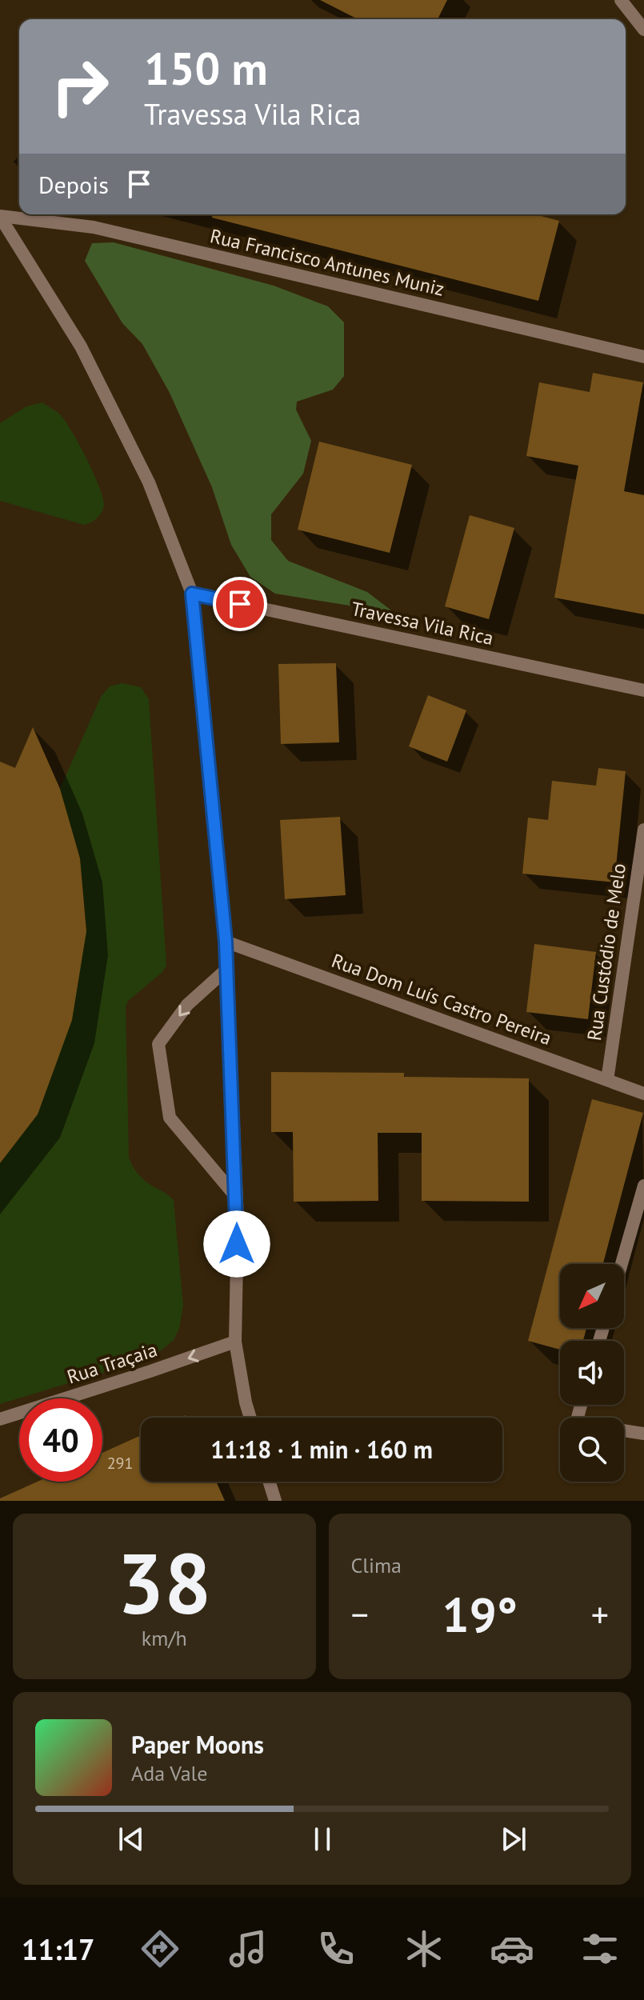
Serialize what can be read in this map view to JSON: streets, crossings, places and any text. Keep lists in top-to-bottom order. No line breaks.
{"streets":{"street":["Rua Francisco Antunes Muniz","Travessa Vila Rica","Rua Custódio de Melo","Rua Dom Luís Castro Pereira","Rua Traçaia"]},"crossings":[["Rua Custódio de Melo","Rua Dom Luís Castro Pereira"]],"one_way":["Rua Traçaia"],"house_numbers":["291"],"north":"bottom left","page":{"turn":["150 m","Travessa Vila Rica"],"then":"Depois","limit":"40","trip":"11:18 · 1 min · 160 m","tile":[["38","km/h"],"Clima"],"heat":["−","19°","+"],"song":["Paper Moons","Ada Vale"],"tabs":"11:17"}}
